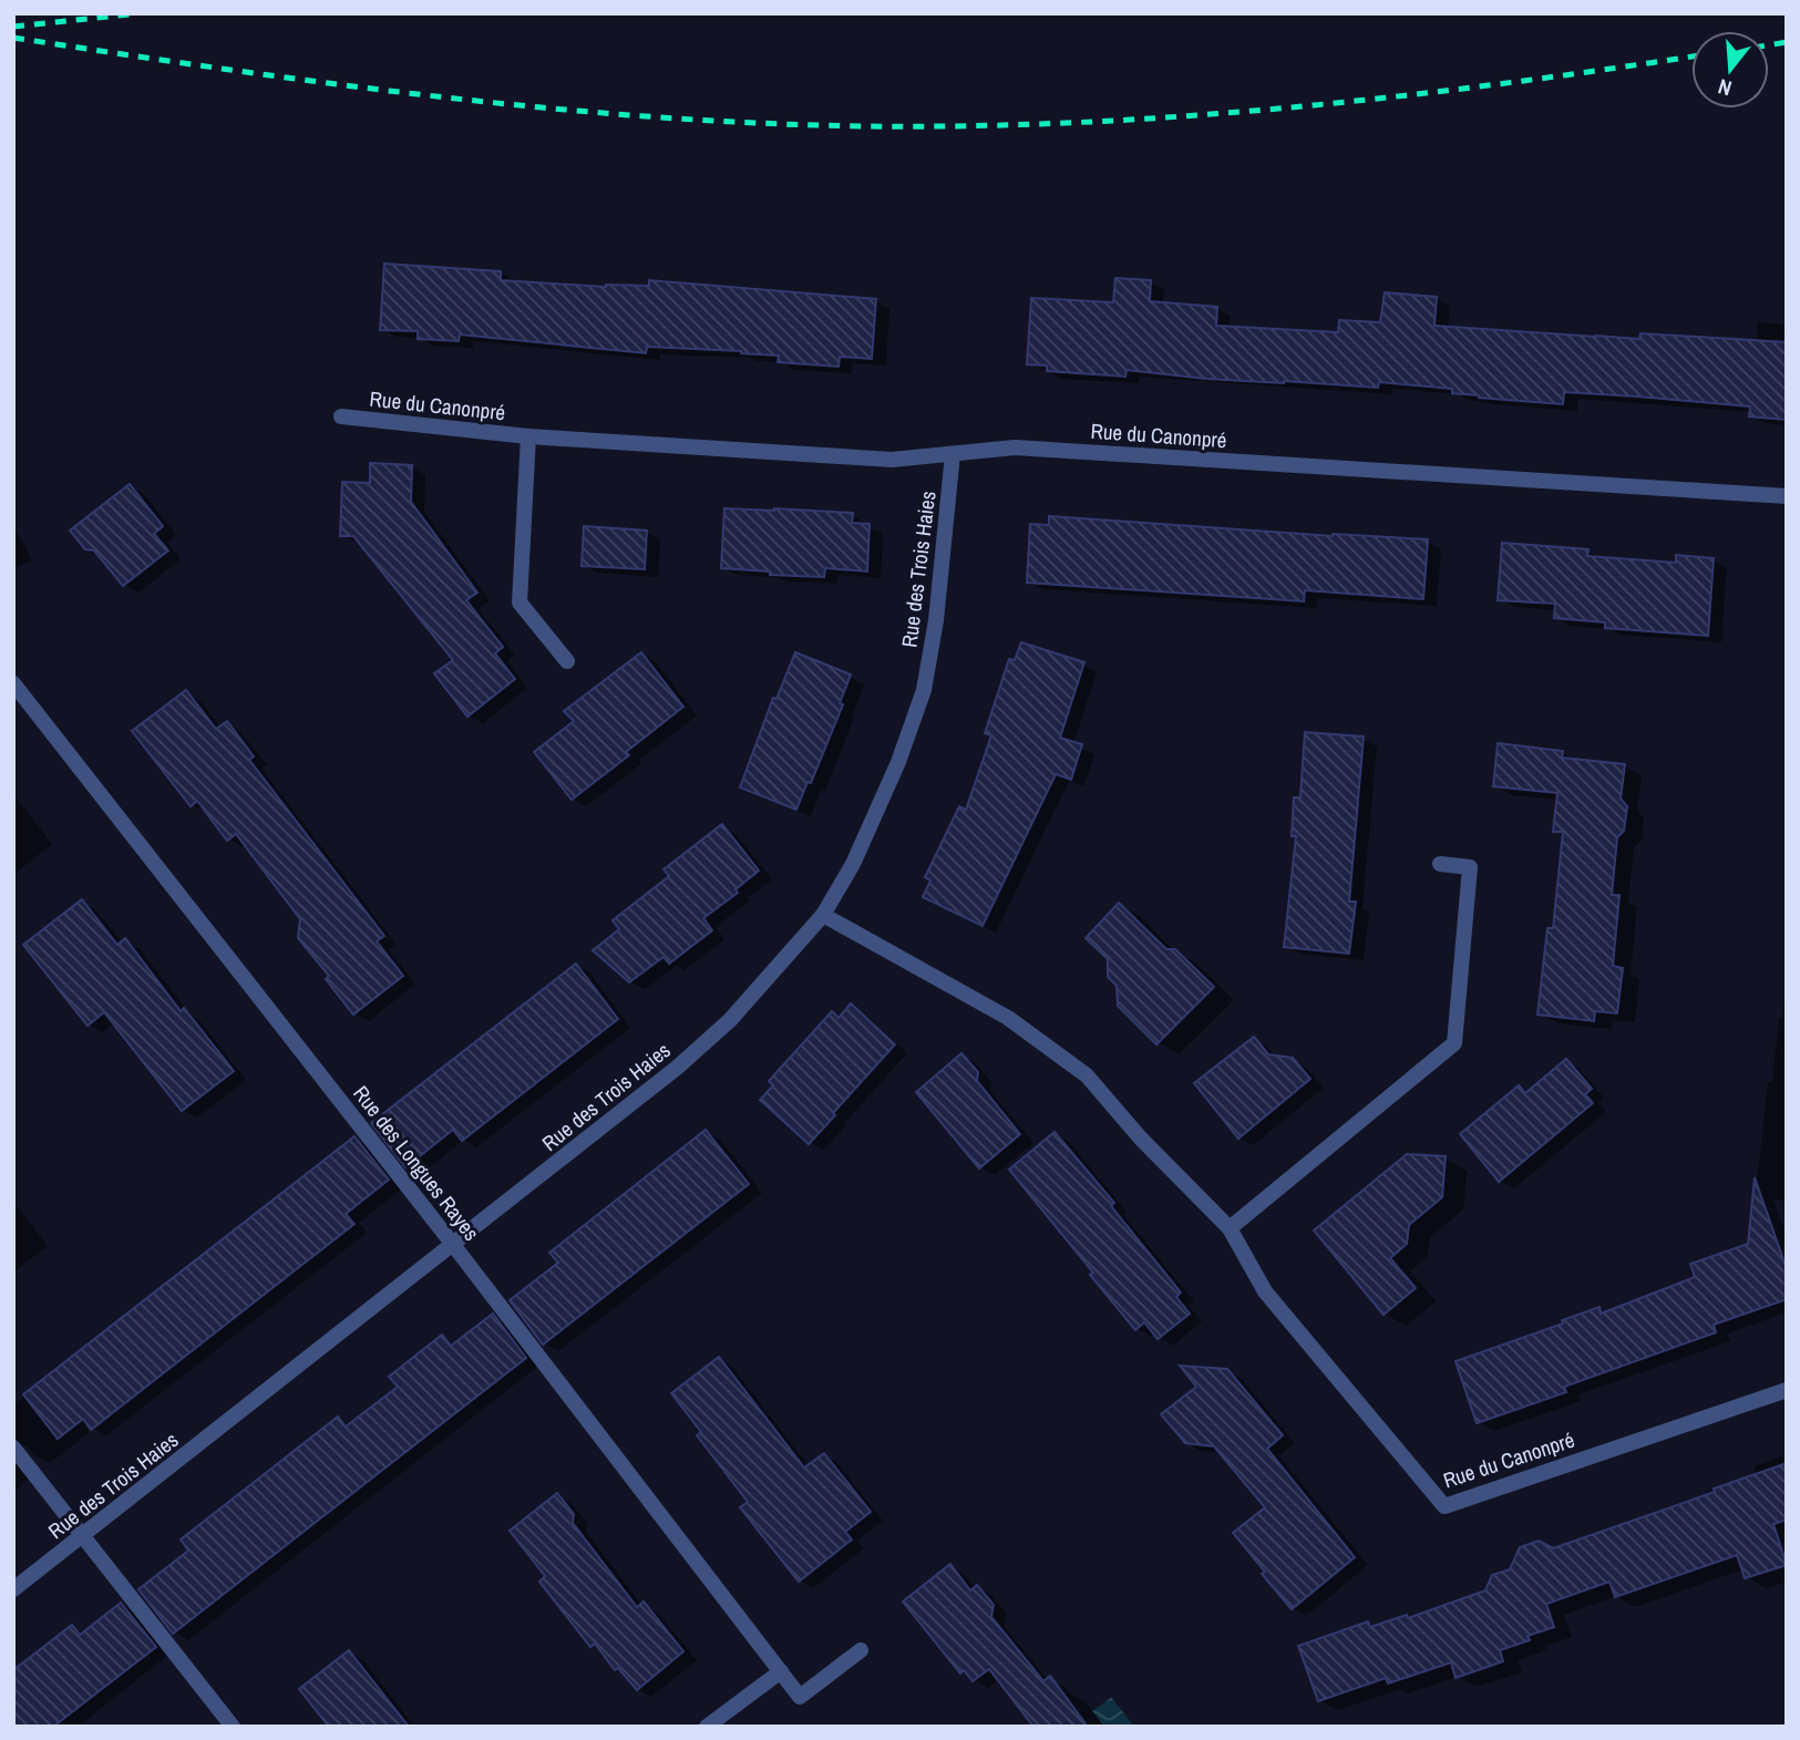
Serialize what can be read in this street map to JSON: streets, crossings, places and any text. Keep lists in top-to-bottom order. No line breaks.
{"streets":{"street":["Rue du Canonpré","Rue des Trois Haies","Rue des Longues Rayes"]},"crossings":[["Rue du Canonpré","Rue des Trois Haies"],["Rue des Trois Haies","Rue des Longues Rayes"]],"north":"bottom"}
